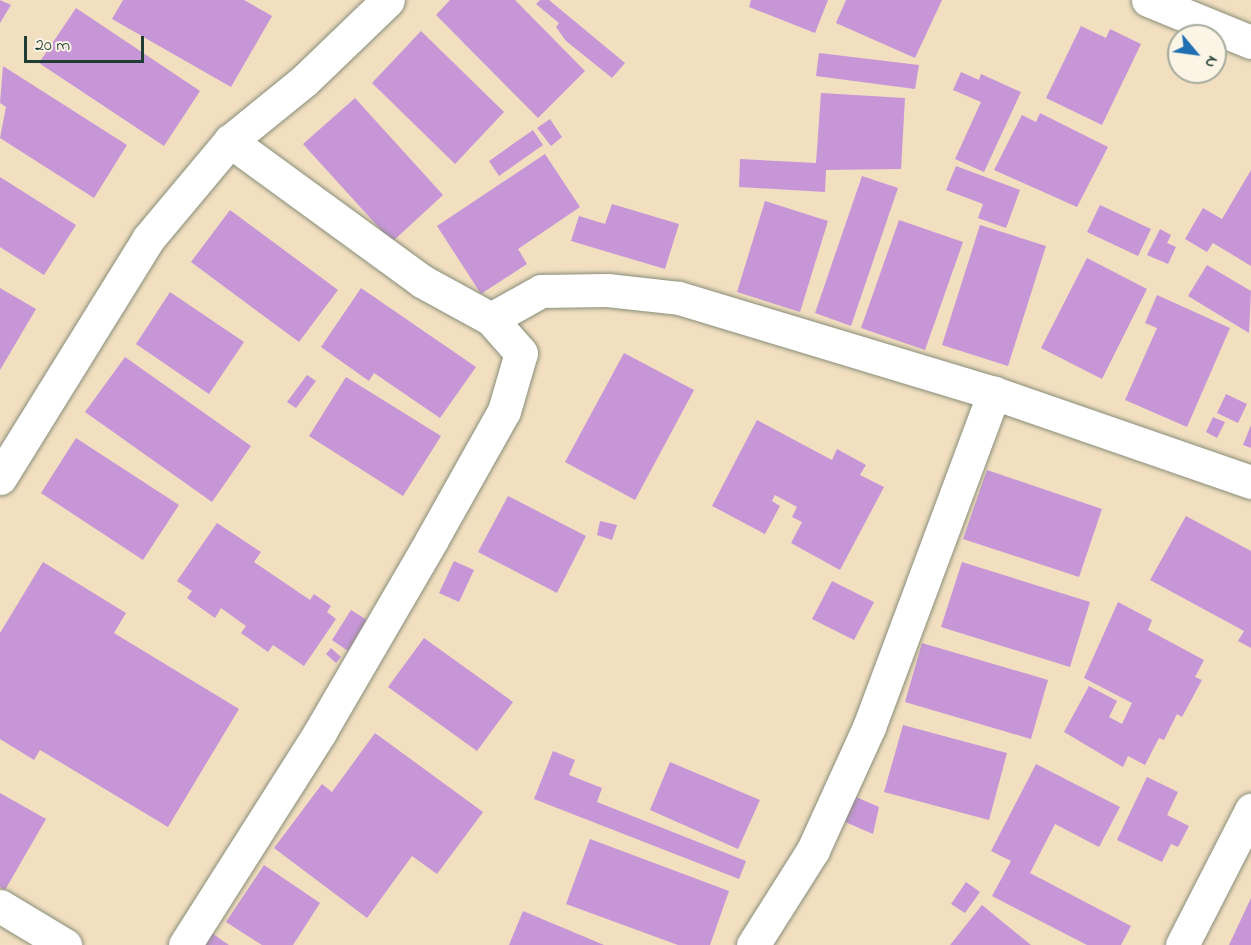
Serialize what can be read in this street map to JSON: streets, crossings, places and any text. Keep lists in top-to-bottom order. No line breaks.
{"scale_bar":"20 m","north":"bottom right"}
